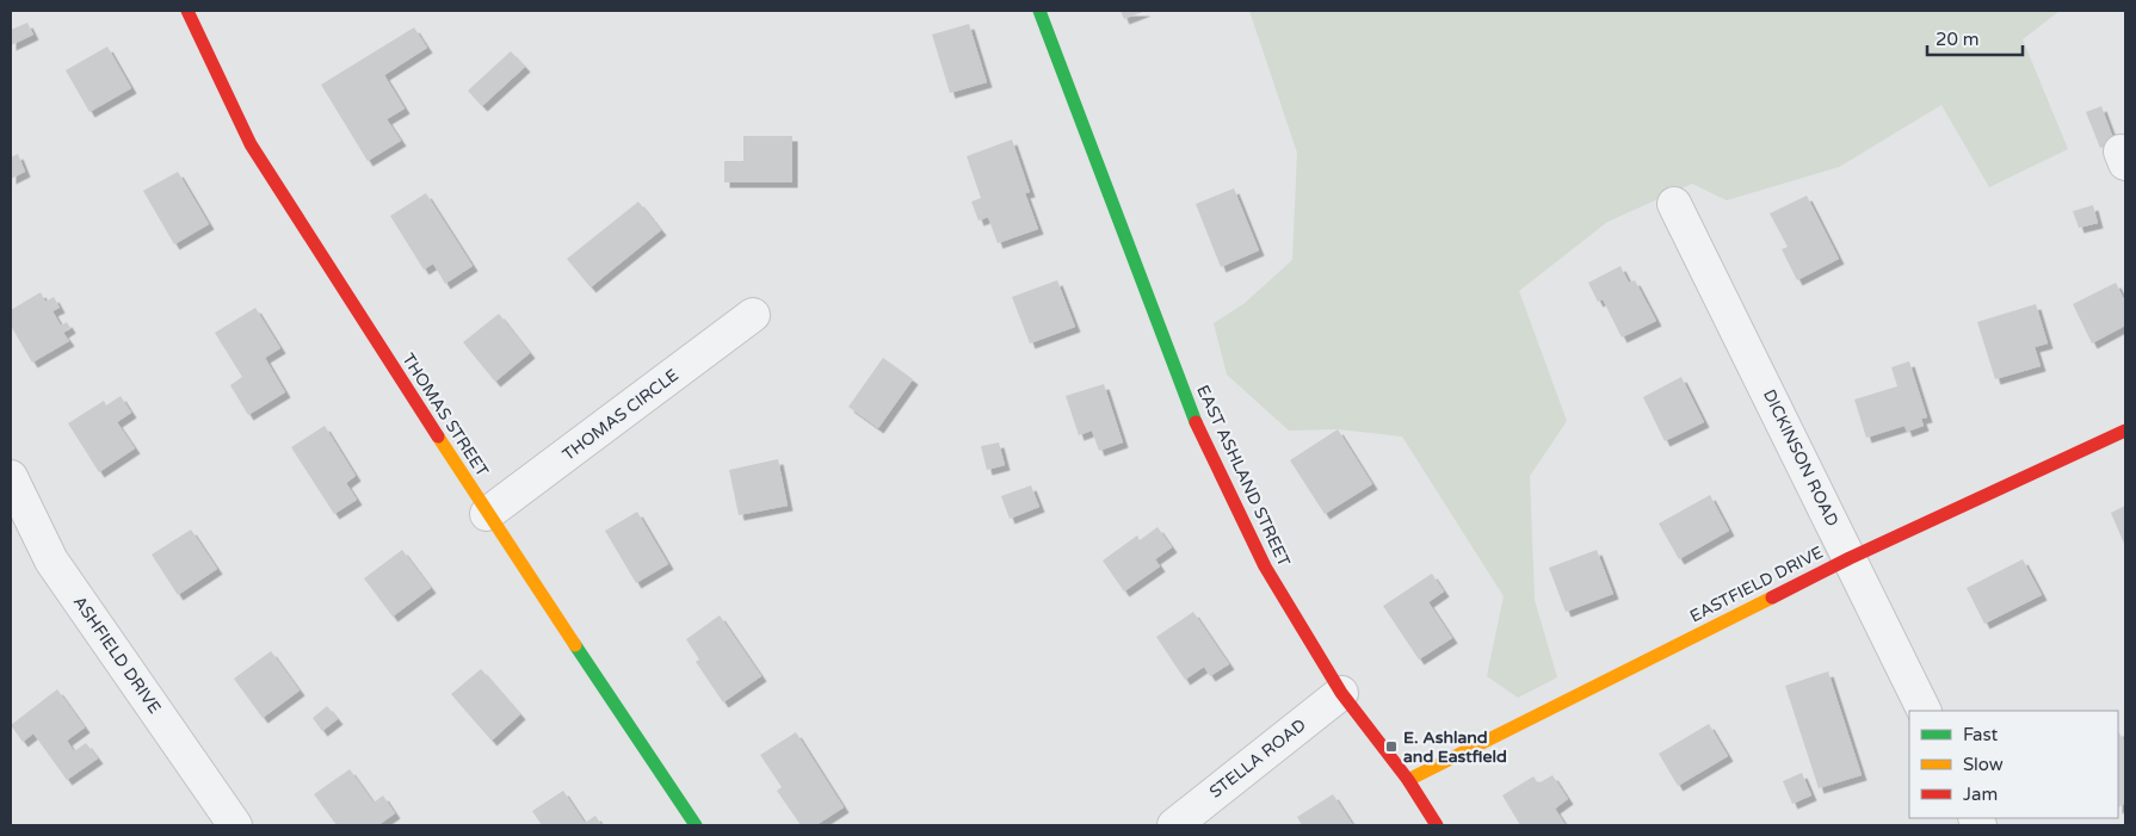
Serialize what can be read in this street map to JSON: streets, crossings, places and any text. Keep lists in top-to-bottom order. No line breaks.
{"streets":{"street":["THOMAS STREET","THOMAS CIRCLE","DICKINSON ROAD","EAST ASHLAND STREET","EASTFIELD DRIVE","ASHFIELD DRIVE","STELLA ROAD"]},"crossings":[["THOMAS STREET","THOMAS CIRCLE"],["DICKINSON ROAD","EASTFIELD DRIVE"],["EAST ASHLAND STREET","EASTFIELD DRIVE"],["EAST ASHLAND STREET","STELLA ROAD"]],"places":{"transit":["E. Ashland and Eastfield"]},"legend":["Fast","Slow","Jam"],"scale_bar":"20 m"}
